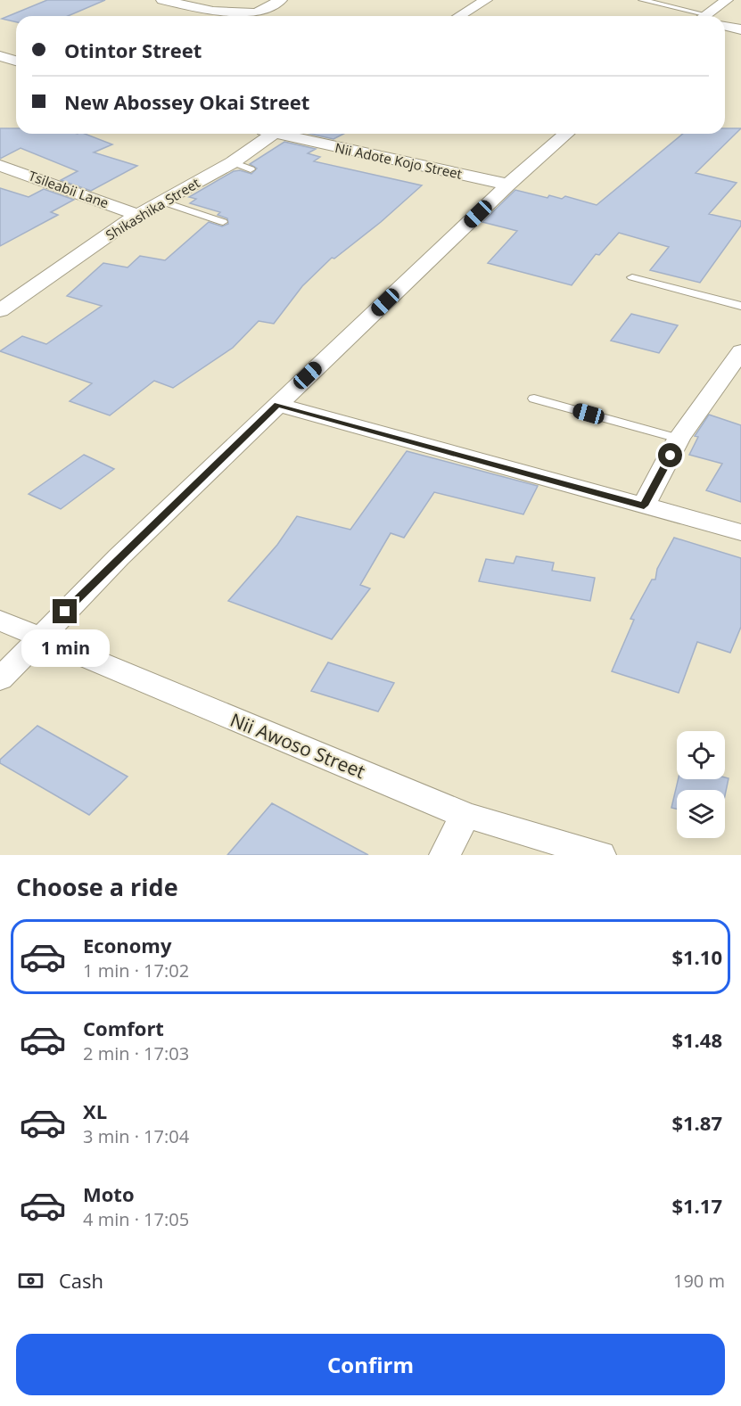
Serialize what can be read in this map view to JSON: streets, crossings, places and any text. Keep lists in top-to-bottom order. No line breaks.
{"streets":{"street":["Nii Adote Kojo Street","Tsileabii Lane","Shikashika Street","Nii Awoso Street"]},"crossings":[["Tsileabii Lane","Shikashika Street"]],"page":{"banner":["Otintor Street","New Abossey Okai Street"],"bubble":"1 min","heading":"Choose a ride","list":[{"name":"Economy","note":"1 min · 17:02","value":"$1.10"},{"name":"Comfort","note":"2 min · 17:03","value":"$1.48"},{"name":"XL","note":"3 min · 17:04","value":"$1.87"},{"name":"Moto","note":"4 min · 17:05","value":"$1.17"}],"pay":["Cash","190 m"],"buttons":"Confirm"}}
